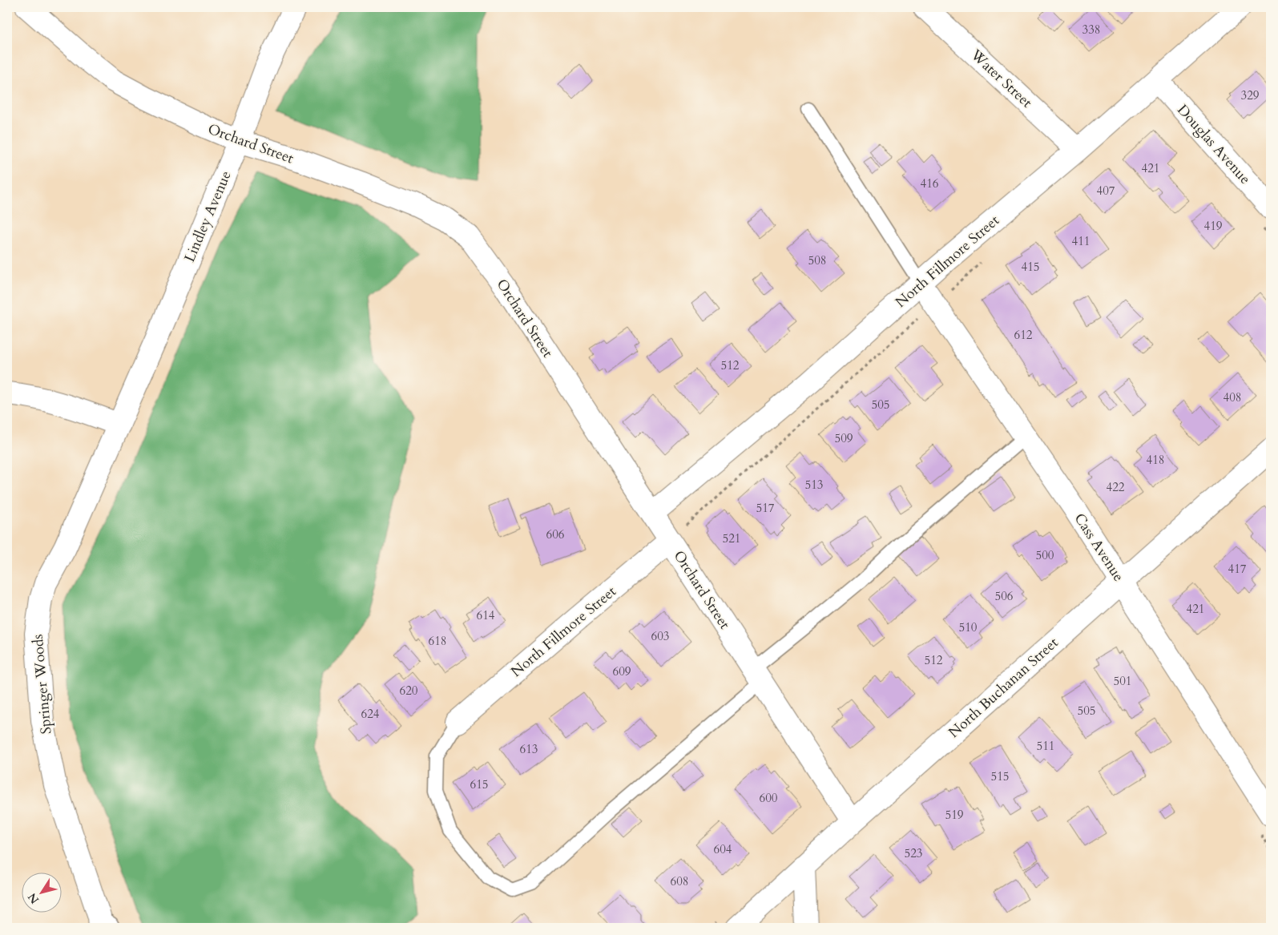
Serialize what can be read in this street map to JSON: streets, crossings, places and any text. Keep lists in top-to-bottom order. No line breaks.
{"streets":{"street":["Water Street","Orchard Street","Douglas Avenue","Lindley Avenue","North Fillmore Street","Cass Avenue","Springer Woods","North Buchanan Street"]},"crossings":[["Water Street","North Fillmore Street"],["Orchard Street","Lindley Avenue"],["Orchard Street","North Fillmore Street"],["Orchard Street","North Buchanan Street"],["Douglas Avenue","North Fillmore Street"],["Lindley Avenue","Springer Woods"],["North Fillmore Street","Cass Avenue"],["Cass Avenue","North Buchanan Street"]],"house_numbers":["338","329","421","416","407","419","411","508","415","612","512","408","505","509","418","513","422","517","606","521","500","417","506","421","614","510","603","618","512","609","501","620","505","624","511","613","515","615","600","519","604","523","608"],"north":"bottom left"}
